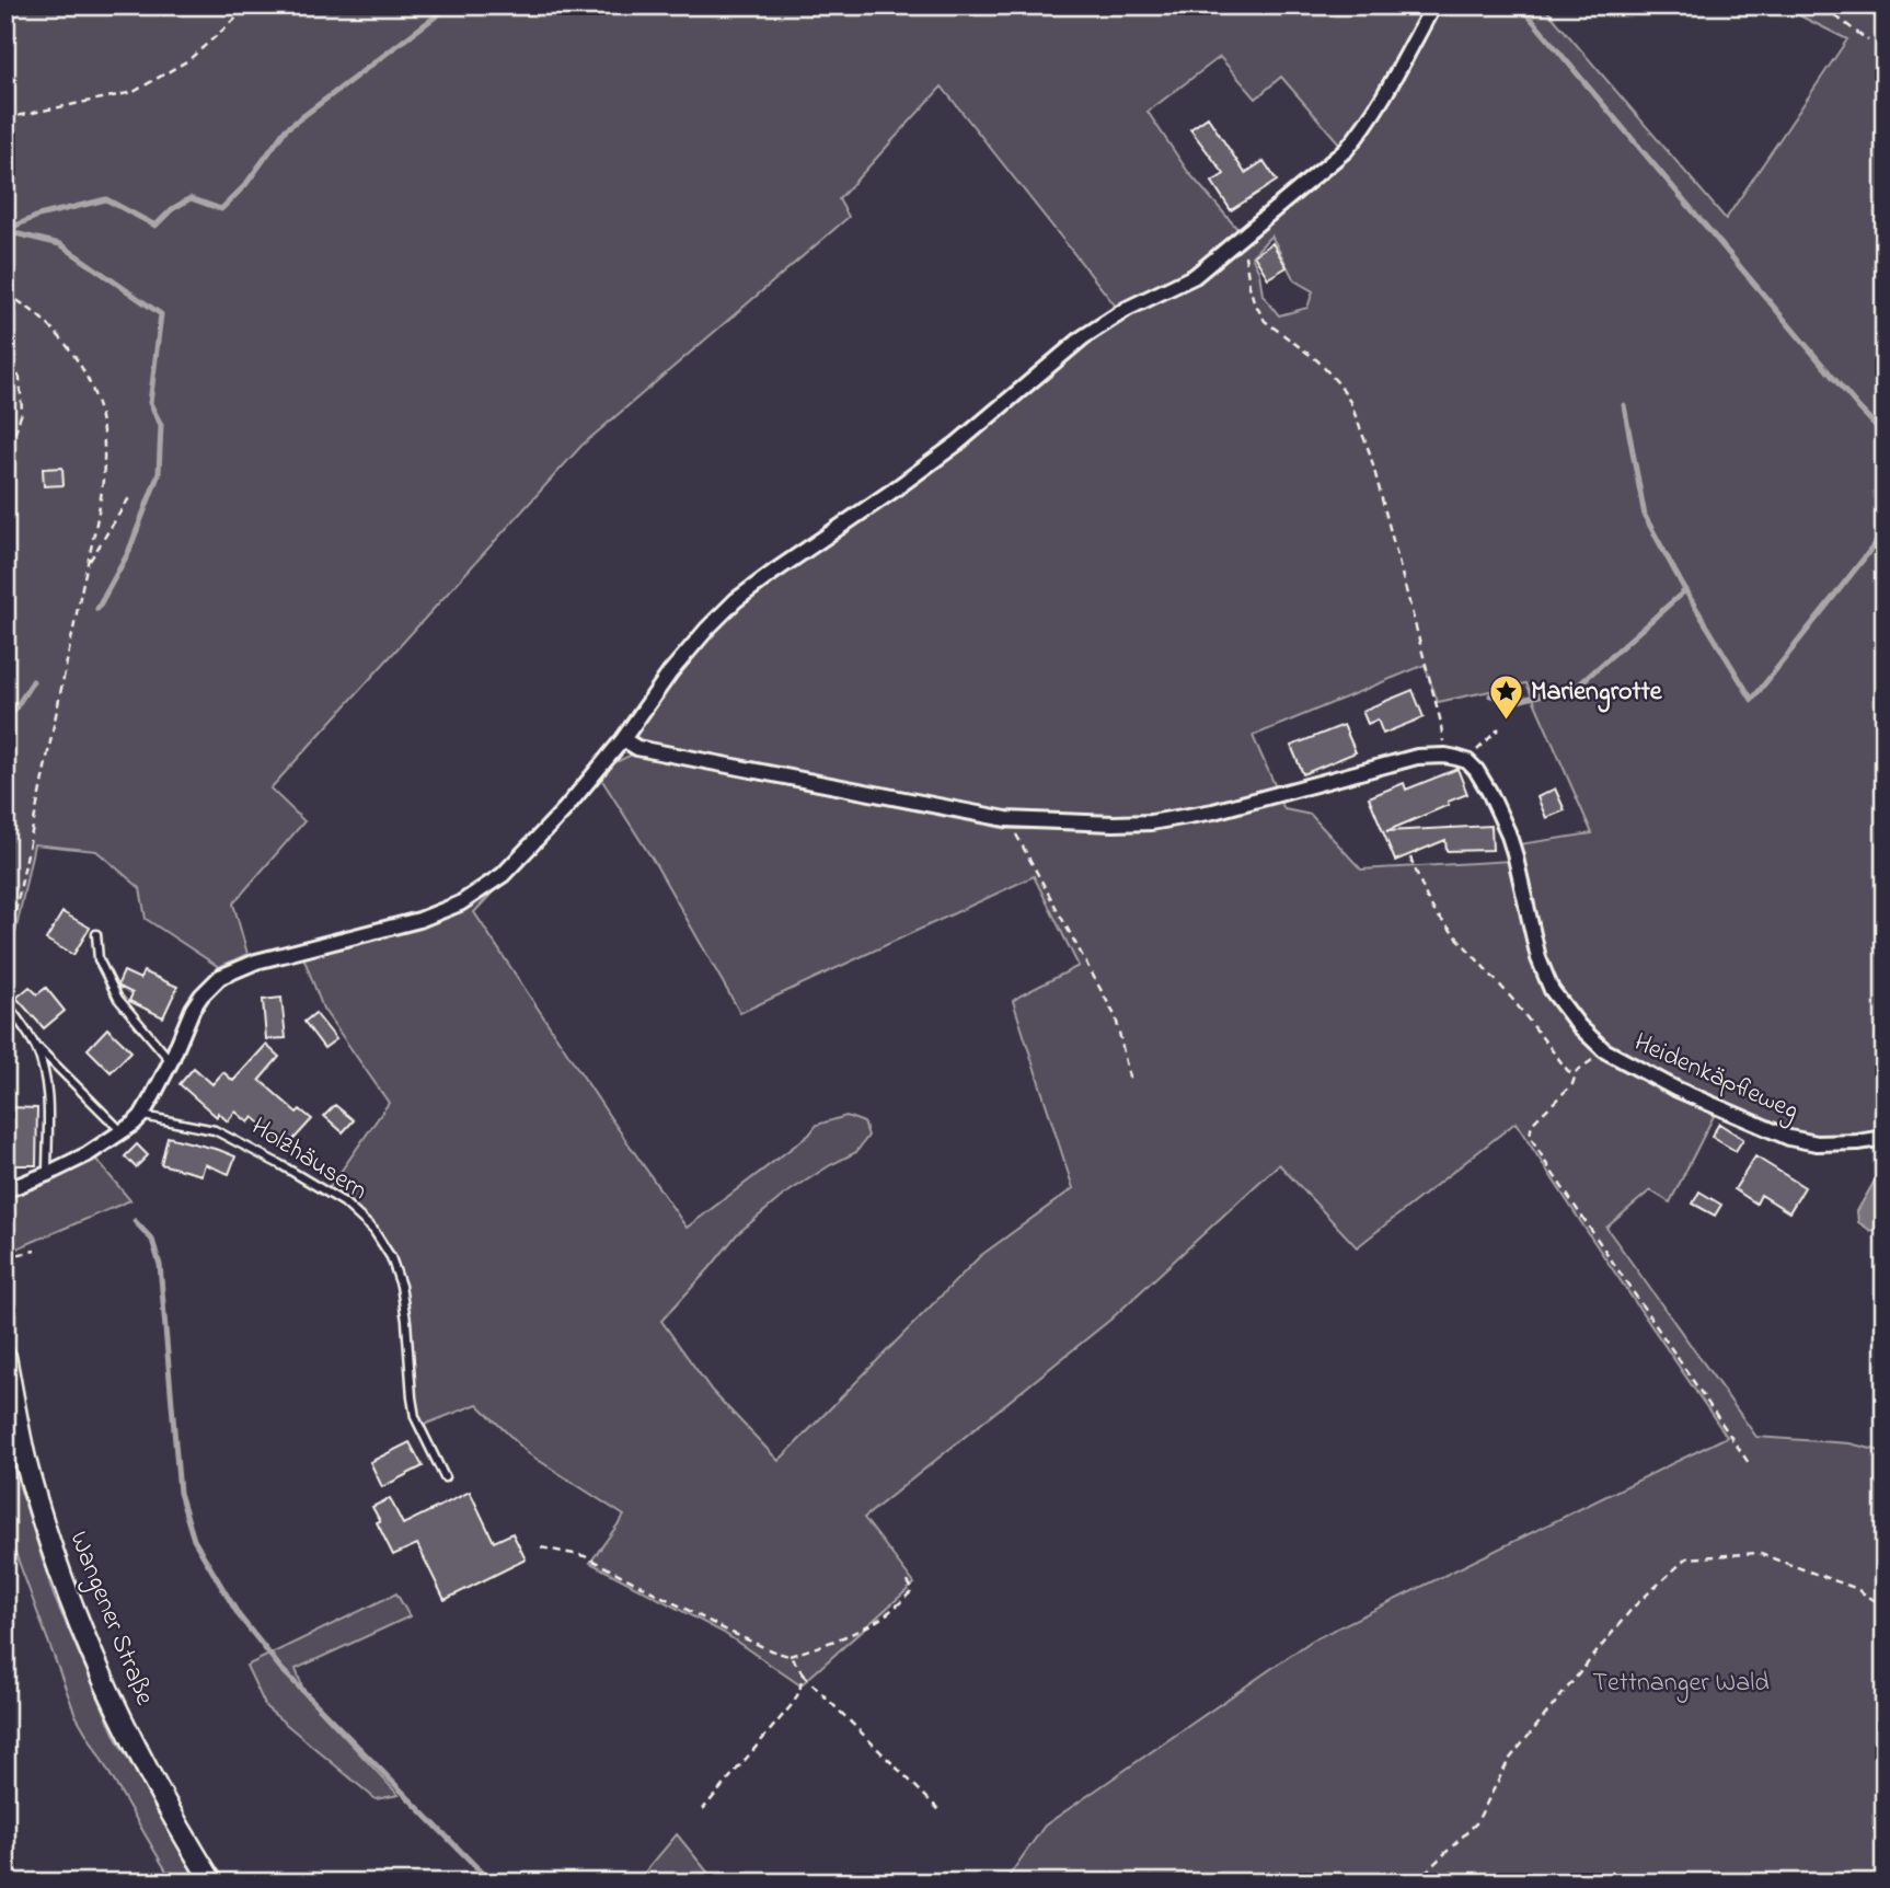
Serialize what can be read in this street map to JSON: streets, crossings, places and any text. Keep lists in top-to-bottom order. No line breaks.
{"streets":{"main road":["Wangener Straße"],"street":["Heidenkäpfleweg"],"lane":["Holzhäusern"]},"parks":["Tettnanger Wald"],"places":{"place":["Mariengrotte"]}}
